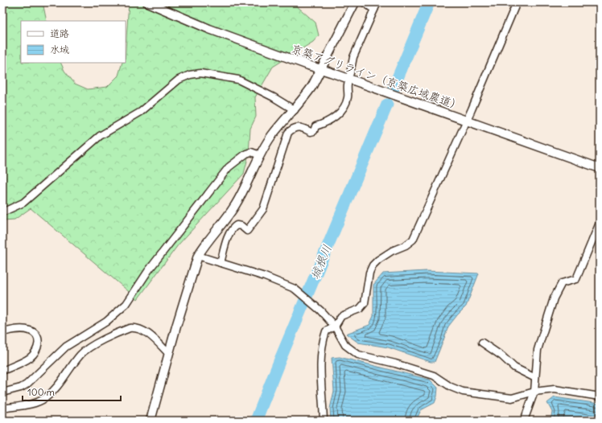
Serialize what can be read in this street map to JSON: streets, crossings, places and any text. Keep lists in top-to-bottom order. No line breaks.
{"streets":{"street":["京築アグリライン（京築広域農道）"]},"water":["城根川"],"legend":["道路","水域"],"scale_bar":"100 m"}
